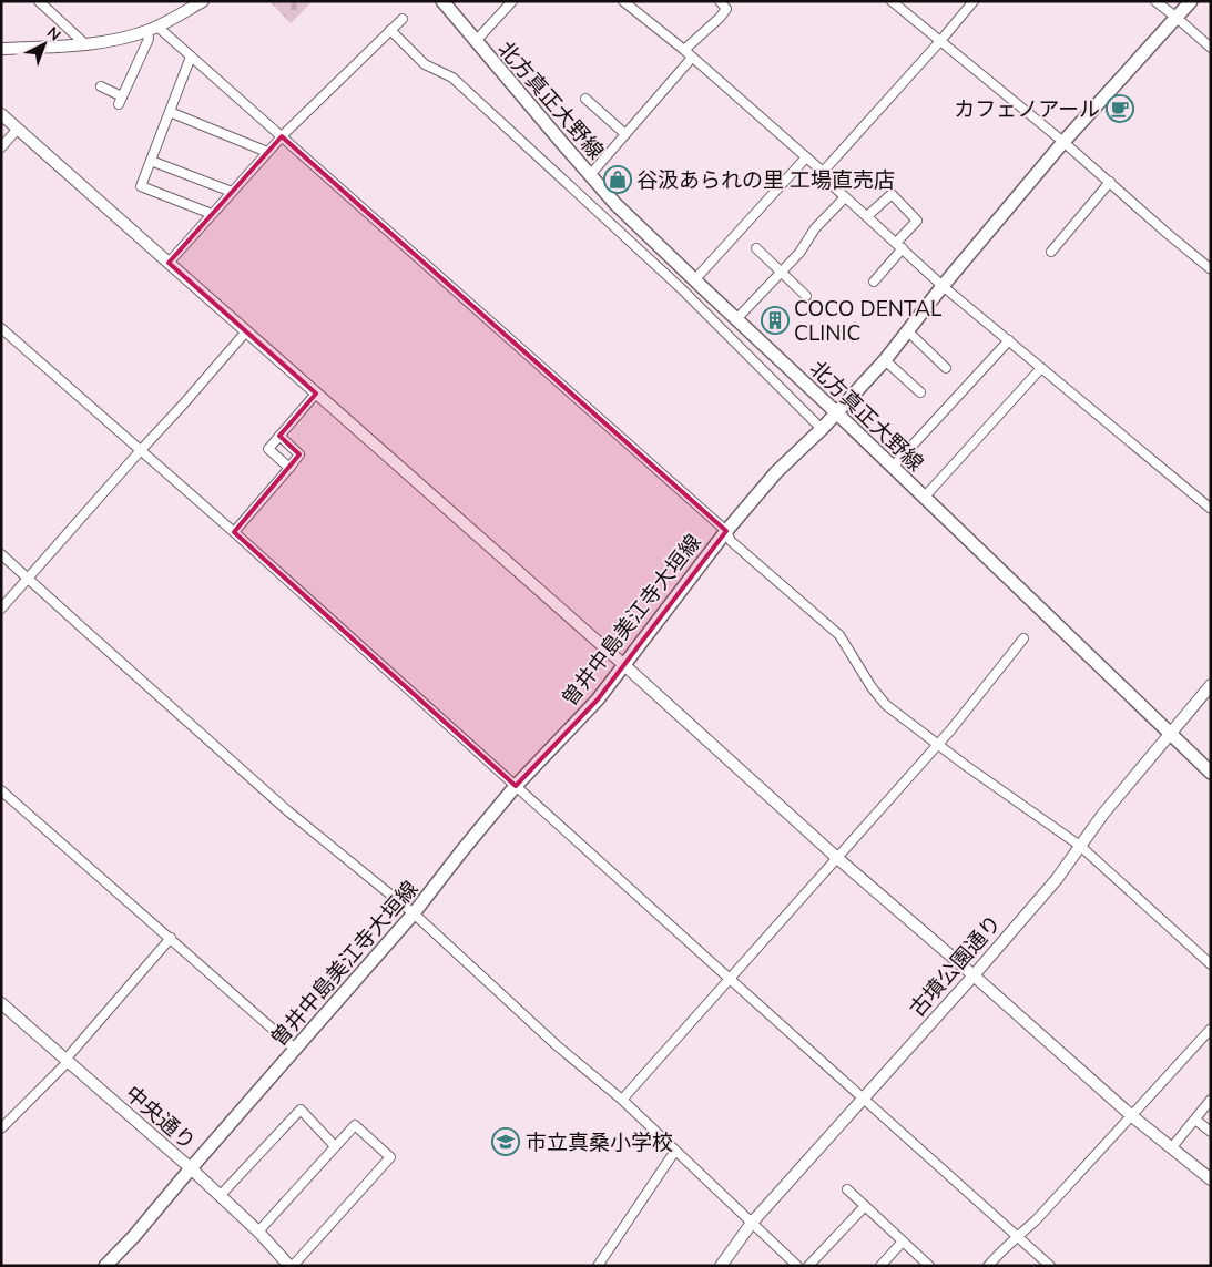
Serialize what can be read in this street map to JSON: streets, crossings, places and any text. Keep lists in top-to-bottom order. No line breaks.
{"streets":{"main road":["北方真正大野線","曽井中島美江寺大垣線"],"street":["古墳公園通り","中央通り"]},"crossings":[["北方真正大野線","曽井中島美江寺大垣線"],["北方真正大野線","古墳公園通り"],["曽井中島美江寺大垣線","中央通り"]],"places":{"cafe":["カフェノアール"],"shop":["谷汲あられの里 工場直売店"],"building":["COCO DENTAL CLINIC"],"school or university":["市立真桑小学校"]},"north":"top right"}
